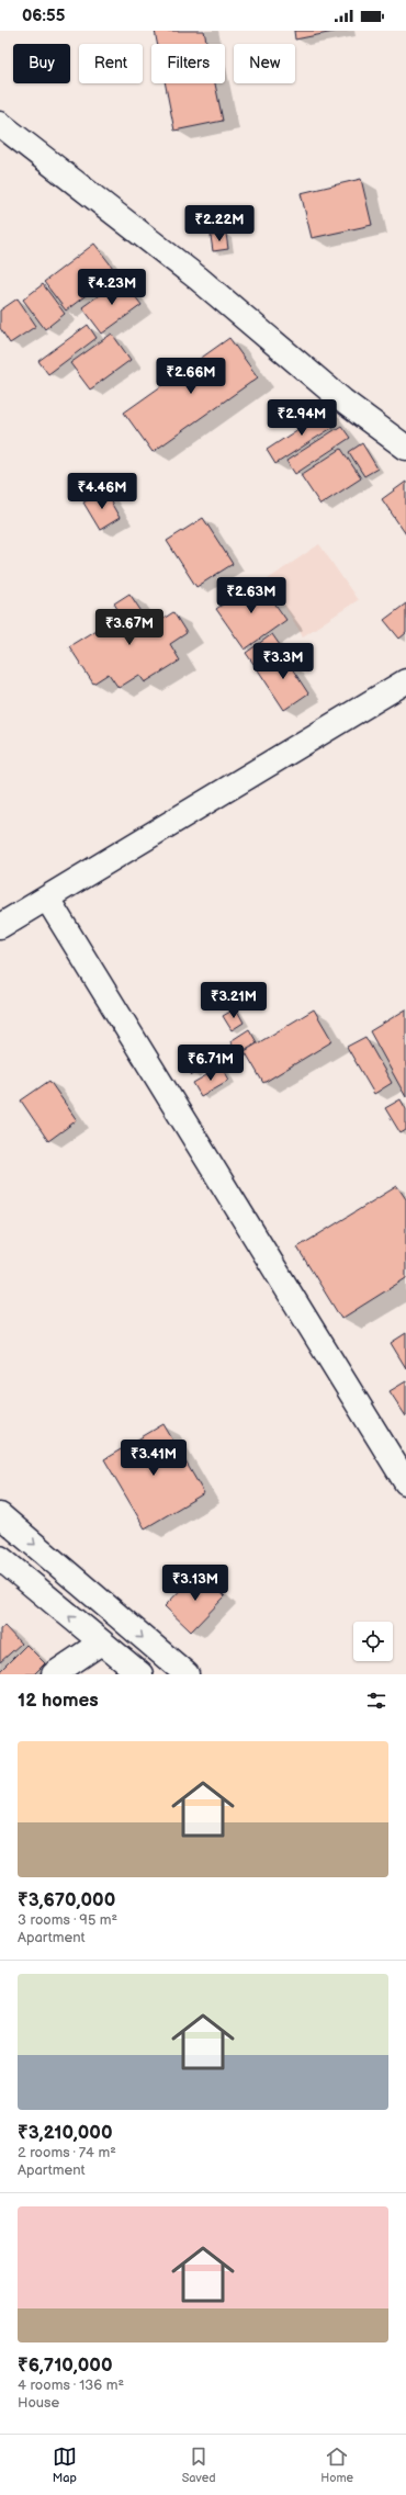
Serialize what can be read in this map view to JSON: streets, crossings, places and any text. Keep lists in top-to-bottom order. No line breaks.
{"page":{"status":"06:55","chip":["Buy","Rent","Filters","New"],"price":["₹2.22M","₹4.23M","₹2.66M","₹2.94M","₹4.46M","₹2.63M","₹3.67M","₹3.3M","₹3.21M","₹6.71M","₹3.41M","₹3.13M"],"heading":"12 homes","list":[{"name":"₹3,670,000","note":"3 rooms · 95 m² · Apartment"},{"name":"₹3,210,000","note":"2 rooms · 74 m² · Apartment"},{"name":"₹6,710,000","note":"4 rooms · 136 m² · House"}],"tabs":["Map","Saved","Home"]}}
